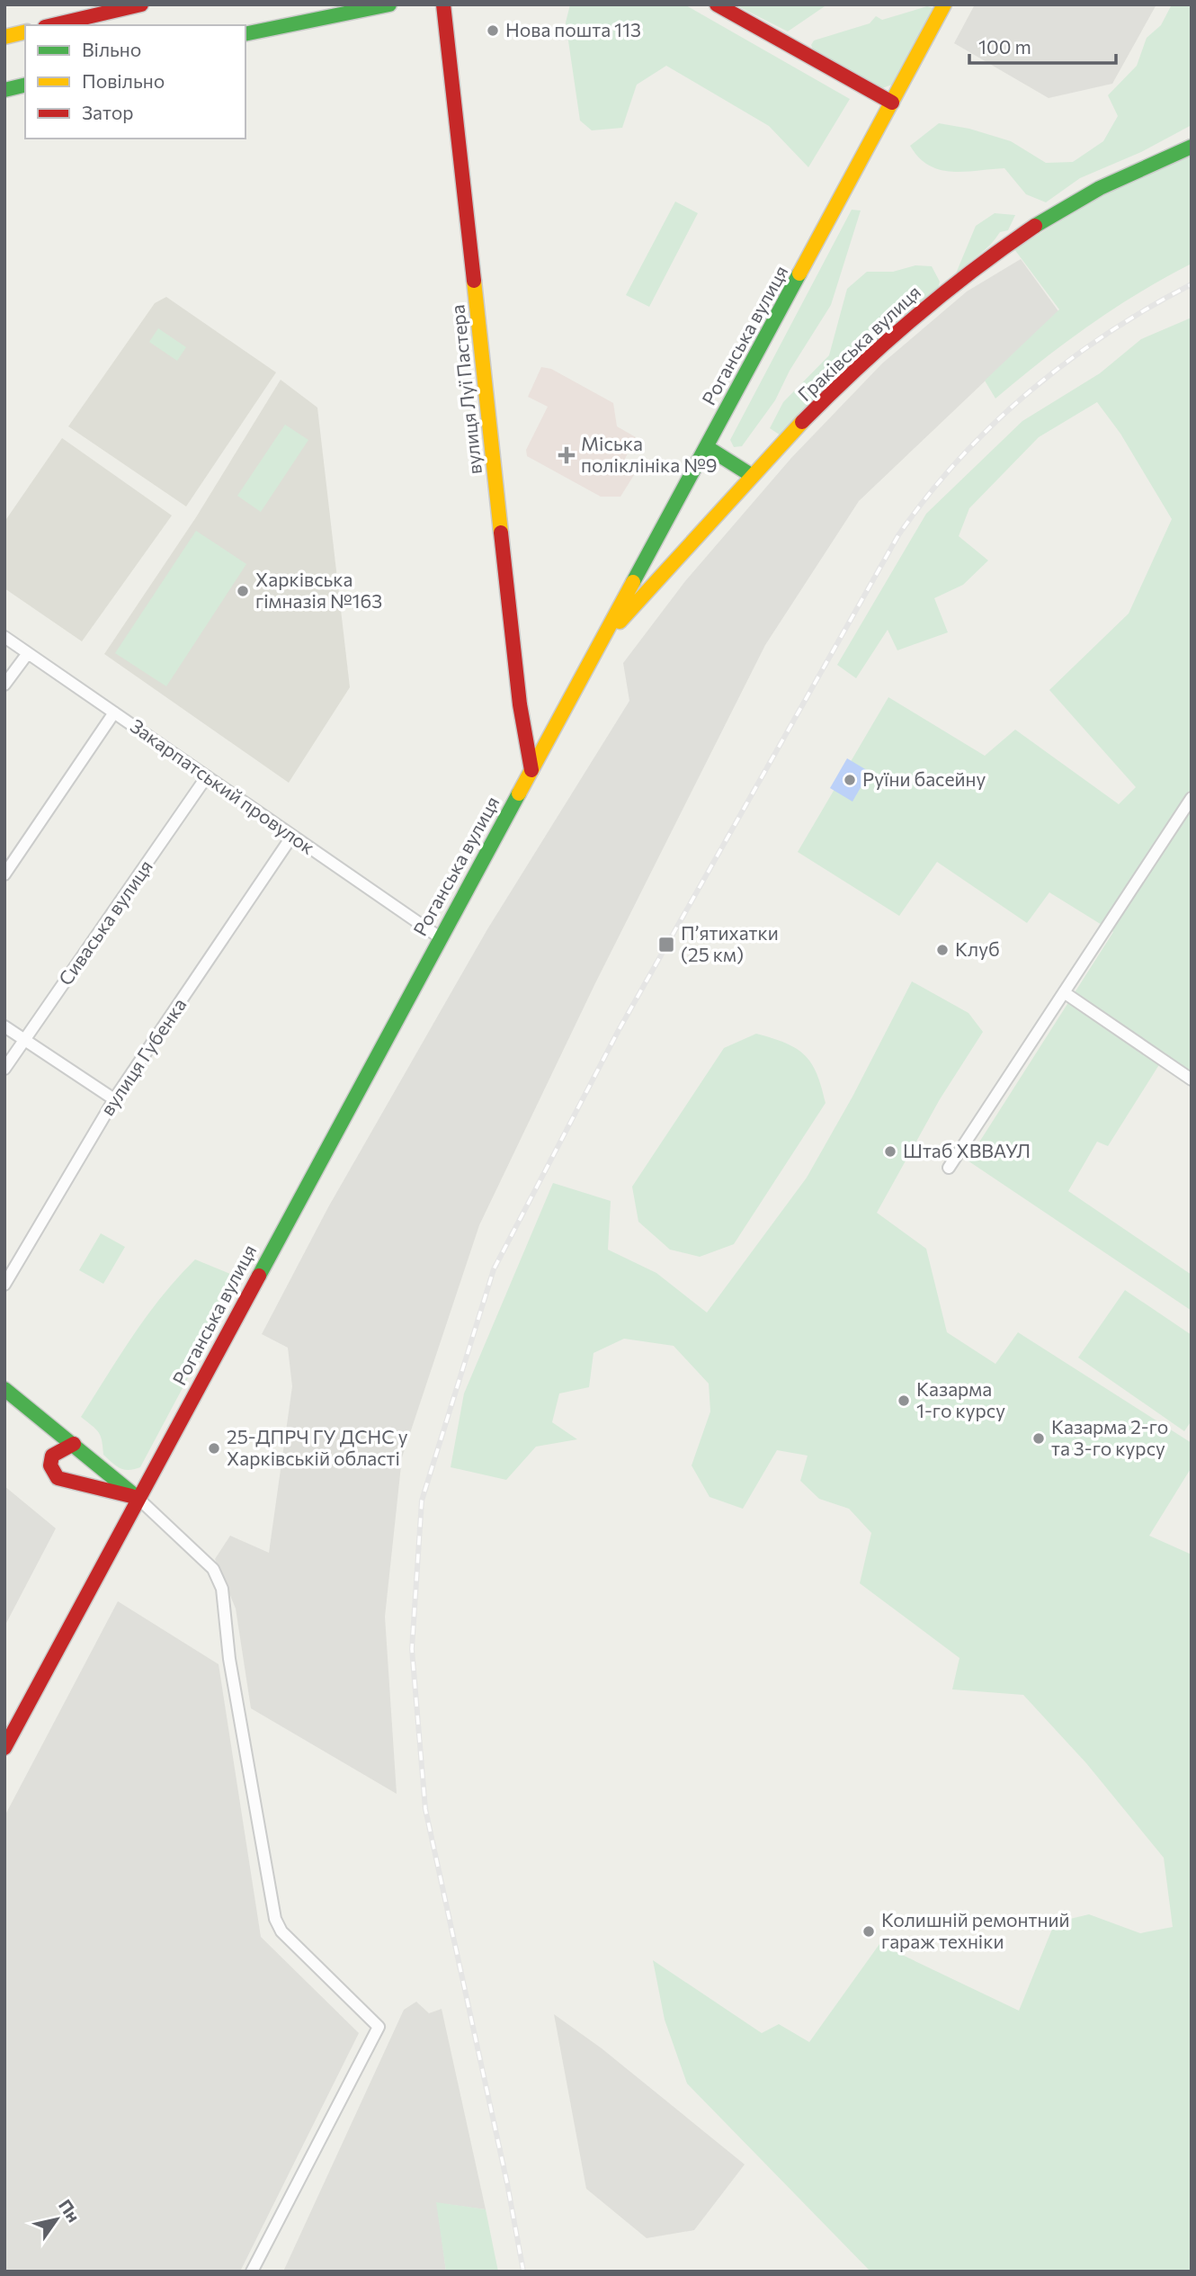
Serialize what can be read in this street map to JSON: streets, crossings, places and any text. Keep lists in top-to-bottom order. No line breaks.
{"streets":{"main road":["Роганська вулиця","Граківська вулиця","вулиця Луї Пастера"],"street":["Закарпатський провулок","Сиваська вулиця","вулиця Губенка"]},"crossings":[["Роганська вулиця","Граківська вулиця"],["Роганська вулиця","вулиця Луї Пастера"],["Роганська вулиця","Закарпатський провулок"],["Закарпатський провулок","Сиваська вулиця"],["Закарпатський провулок","вулиця Губенка"]],"places":{"other":["Нова пошта 113","Харківська гімназія №163","Руїни басейну","Клуб","Штаб ХВВАУЛ","Казарма 1-го курсу","Казарма 2-го та 3-го курсу","25-ДПРЧ ГУ ДСНС у Харківській області","Колишній ремонтний гараж техніки"],"health":["Міська поліклініка №9"],"transit":["Пʼятихатки (25 км)"]},"legend":["Вільно","Повільно","Затор"],"scale_bar":"100 m","north":"top right"}
